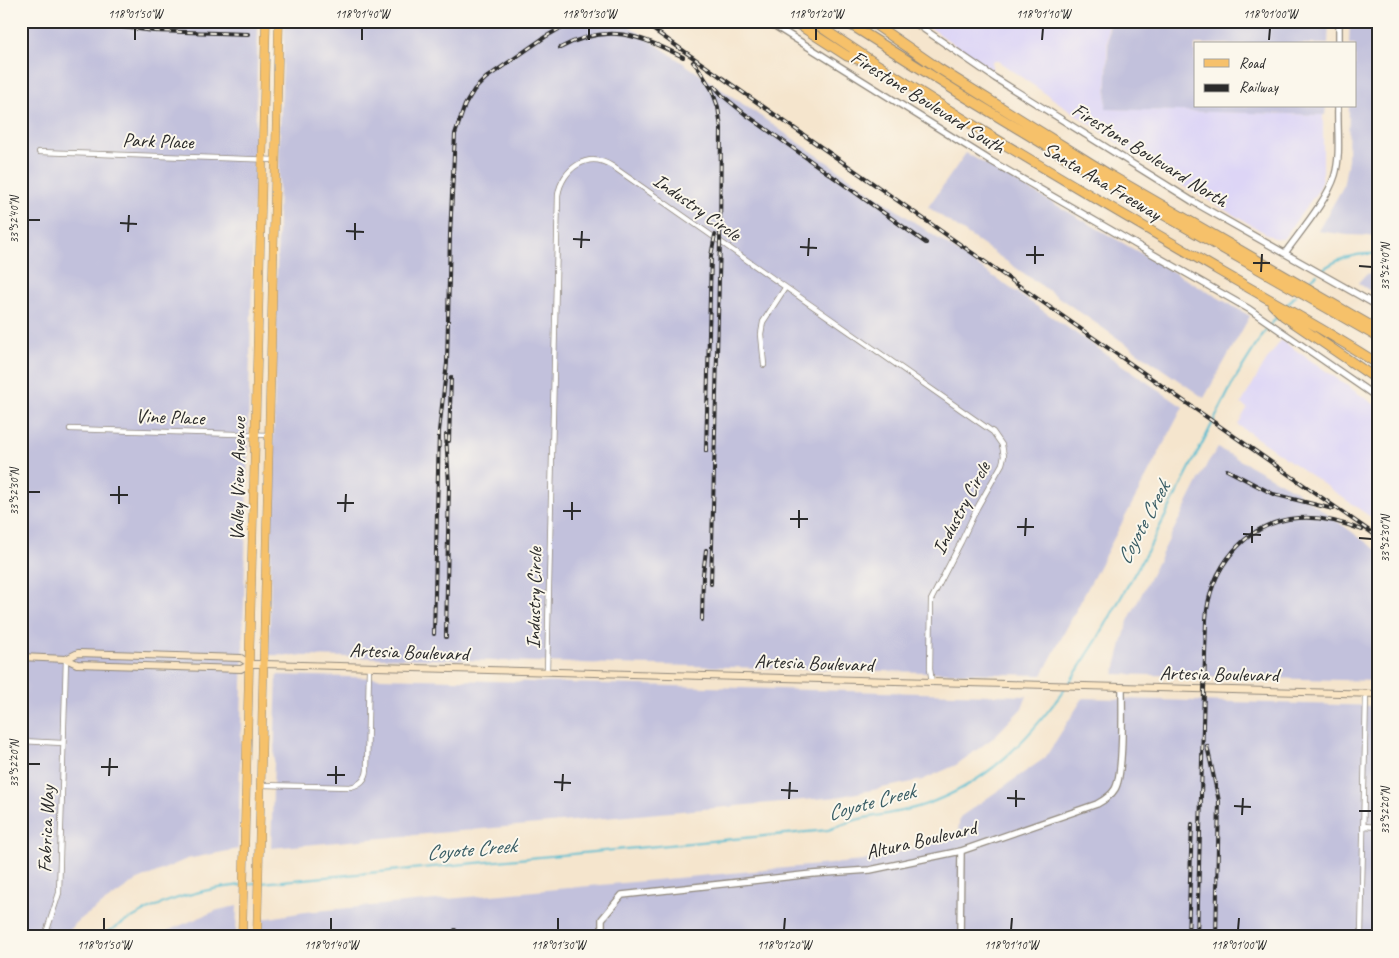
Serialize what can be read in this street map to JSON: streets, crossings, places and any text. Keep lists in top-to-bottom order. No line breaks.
{"streets":{"highway":["Santa Ana Freeway"],"main road":["Valley View Avenue","Artesia Boulevard"],"street":["Firestone Boulevard South","Park Place","Firestone Boulevard North","Industry Circle","Vine Place","Fabrica Way","Altura Boulevard"]},"crossings":[["Park Place","Valley View Avenue"],["Industry Circle","Artesia Boulevard"],["Vine Place","Valley View Avenue"],["Valley View Avenue","Artesia Boulevard"],["Artesia Boulevard","Fabrica Way"],["Artesia Boulevard","Altura Boulevard"]],"water":["Coyote Creek"],"legend":["Road","Railway"],"coordinates":["118°01'50\"W","118°01'40\"W","118°01'30\"W","118°01'20\"W","118°01'10\"W","118°01'00\"W","33°52'40\"N","33°52'30\"N","33°52'20\"N"]}
